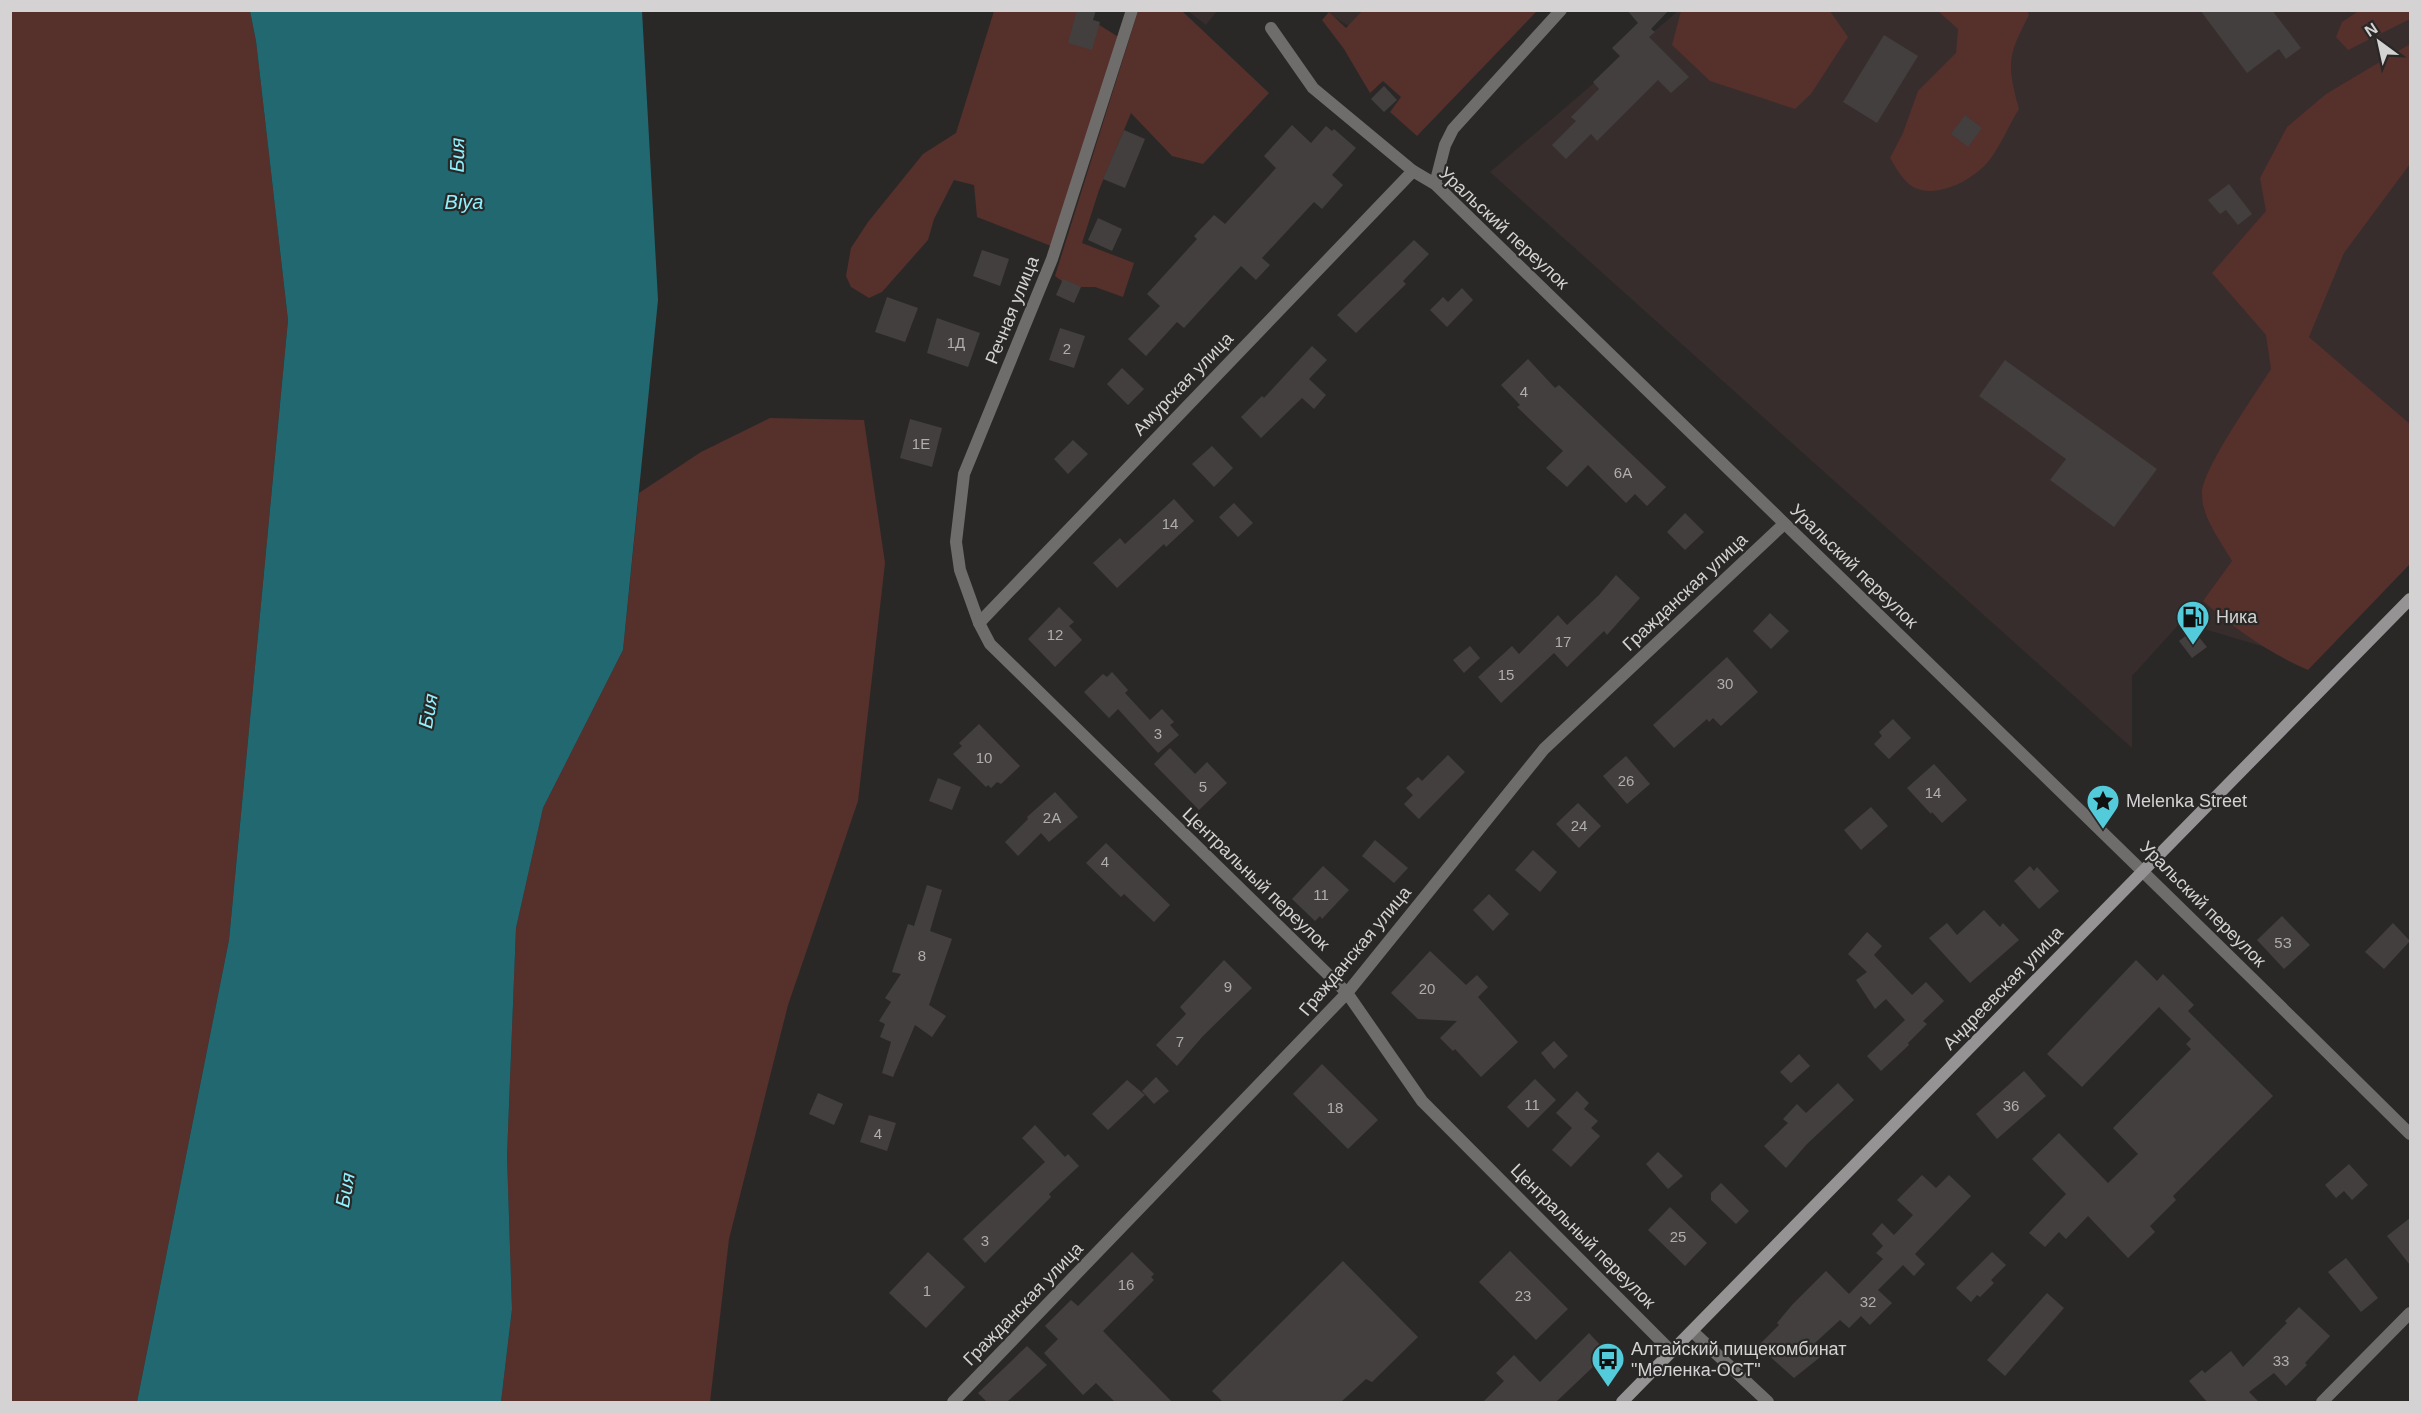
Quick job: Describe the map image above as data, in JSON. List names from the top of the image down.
{
  "streets": {
    "street": [
      "Уральский переулок",
      "Речная улица",
      "Амурская улица",
      "Гражданская улица",
      "Центральный переулок",
      "Андреевская улица"
    ]
  },
  "crossings": [
    ["Уральский переулок", "Амурская улица"],
    ["Уральский переулок", "Гражданская улица"],
    ["Уральский переулок", "Андреевская улица"],
    ["Речная улица", "Амурская улица"],
    ["Речная улица", "Центральный переулок"],
    ["Амурская улица", "Центральный переулок"],
    ["Гражданская улица", "Центральный переулок"],
    ["Центральный переулок", "Андреевская улица"]
  ],
  "water": ["Бия", "Biya"],
  "places": {
    "fuel station": ["Ника"],
    "place": ["Melenka Street"],
    "bus stop": ["Алтайский пищекомбинат \"Меленка-ОСТ\""]
  },
  "house_numbers": [
    "1Д",
    "2",
    "4",
    "1Е",
    "6А",
    "14",
    "12",
    "17",
    "15",
    "30",
    "3",
    "10",
    "26",
    "5",
    "14",
    "2А",
    "24",
    "4",
    "11",
    "5З",
    "8",
    "9",
    "20",
    "7",
    "11",
    "36",
    "18",
    "4",
    "25",
    "3",
    "16",
    "1",
    "23",
    "32",
    "33"
  ],
  "north": "top left"
}
